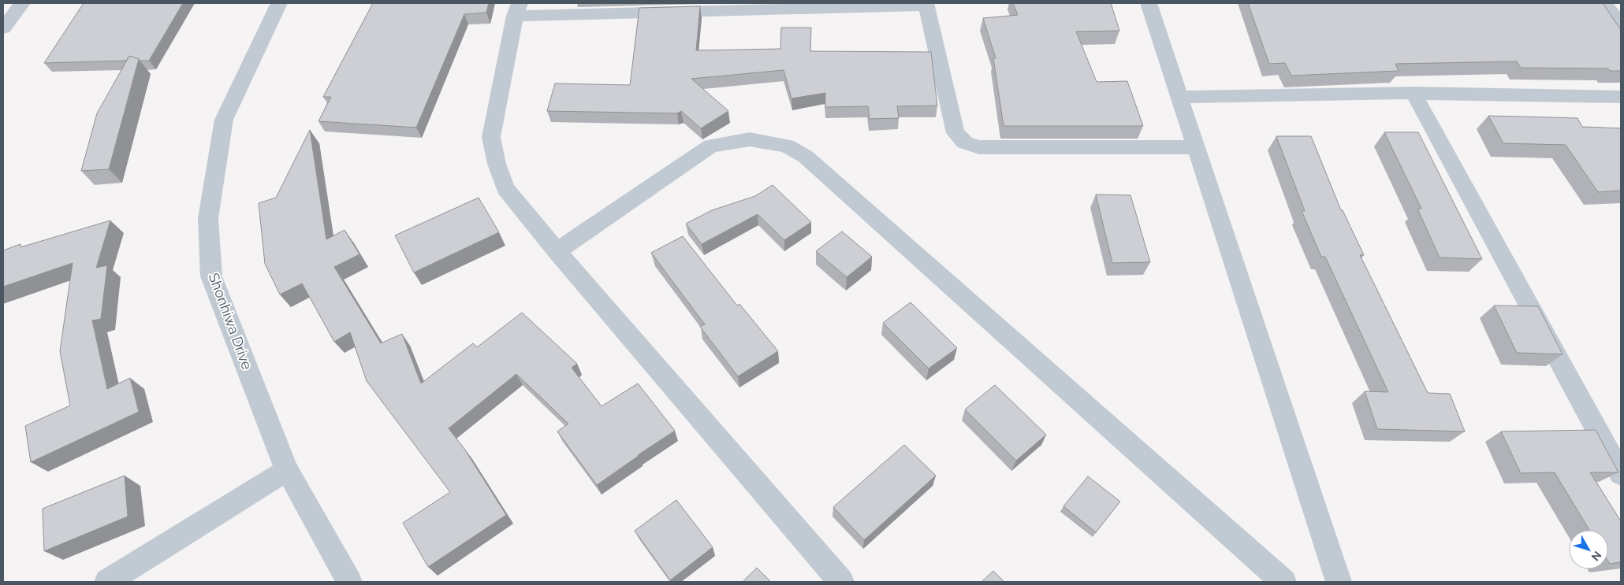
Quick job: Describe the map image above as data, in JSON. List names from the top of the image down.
{
  "streets": {
    "street": ["Shonhiwa Drive"]
  },
  "north": "bottom right"
}
